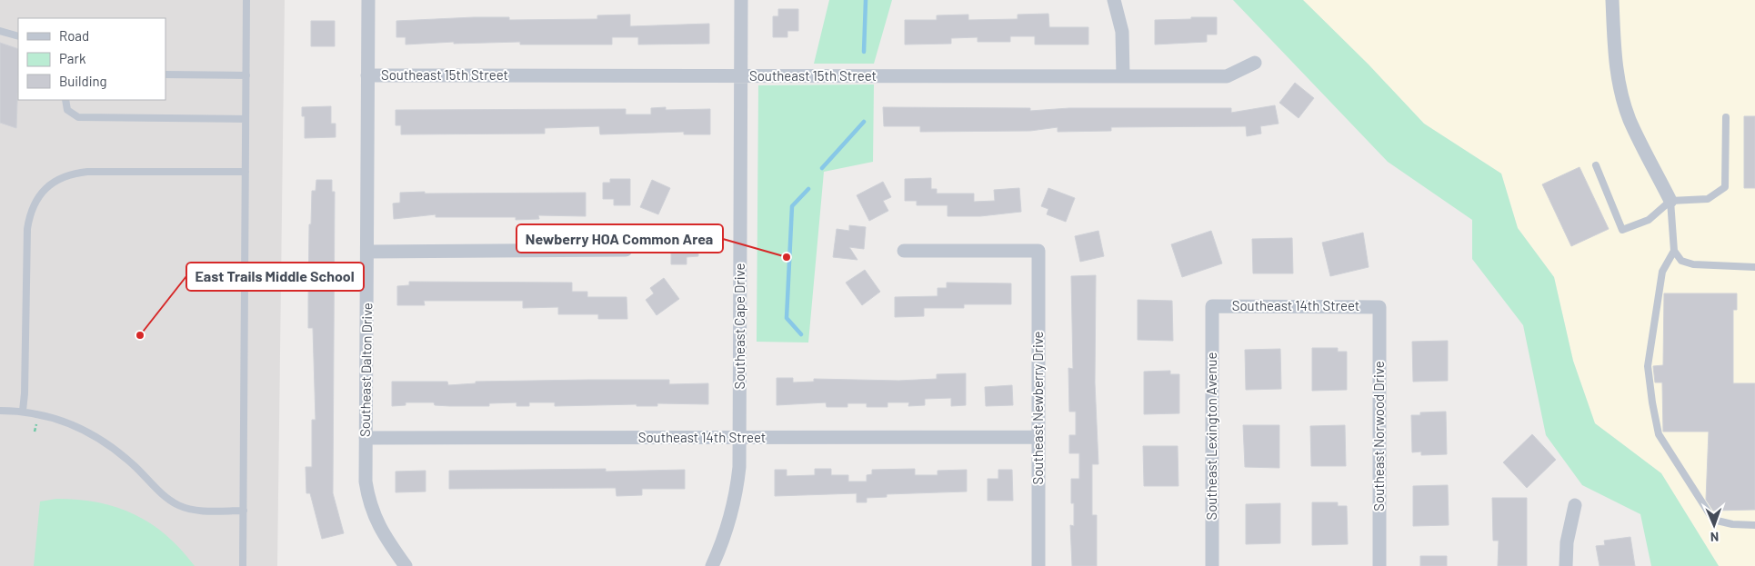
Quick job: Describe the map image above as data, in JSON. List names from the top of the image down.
{
  "streets": {
    "street": [
      "Southeast 15th Street",
      "Southeast 14th Street",
      "Southeast Cape Drive",
      "Southeast Dalton Drive",
      "Southeast Newberry Drive",
      "Southeast Lexington Avenue",
      "Southeast Norwood Drive"
    ]
  },
  "crossings": [
    ["Southeast 15th Street", "Southeast Cape Drive"],
    ["Southeast 15th Street", "Southeast Dalton Drive"],
    ["Southeast 14th Street", "Southeast Cape Drive"],
    ["Southeast 14th Street", "Southeast Dalton Drive"],
    ["Southeast 14th Street", "Southeast Newberry Drive"],
    ["Southeast 14th Street", "Southeast Lexington Avenue"],
    ["Southeast 14th Street", "Southeast Norwood Drive"]
  ],
  "places": ["Newberry HOA Common Area", "East Trails Middle School"],
  "legend": ["Road", "Park", "Building"],
  "north": "bottom"
}
